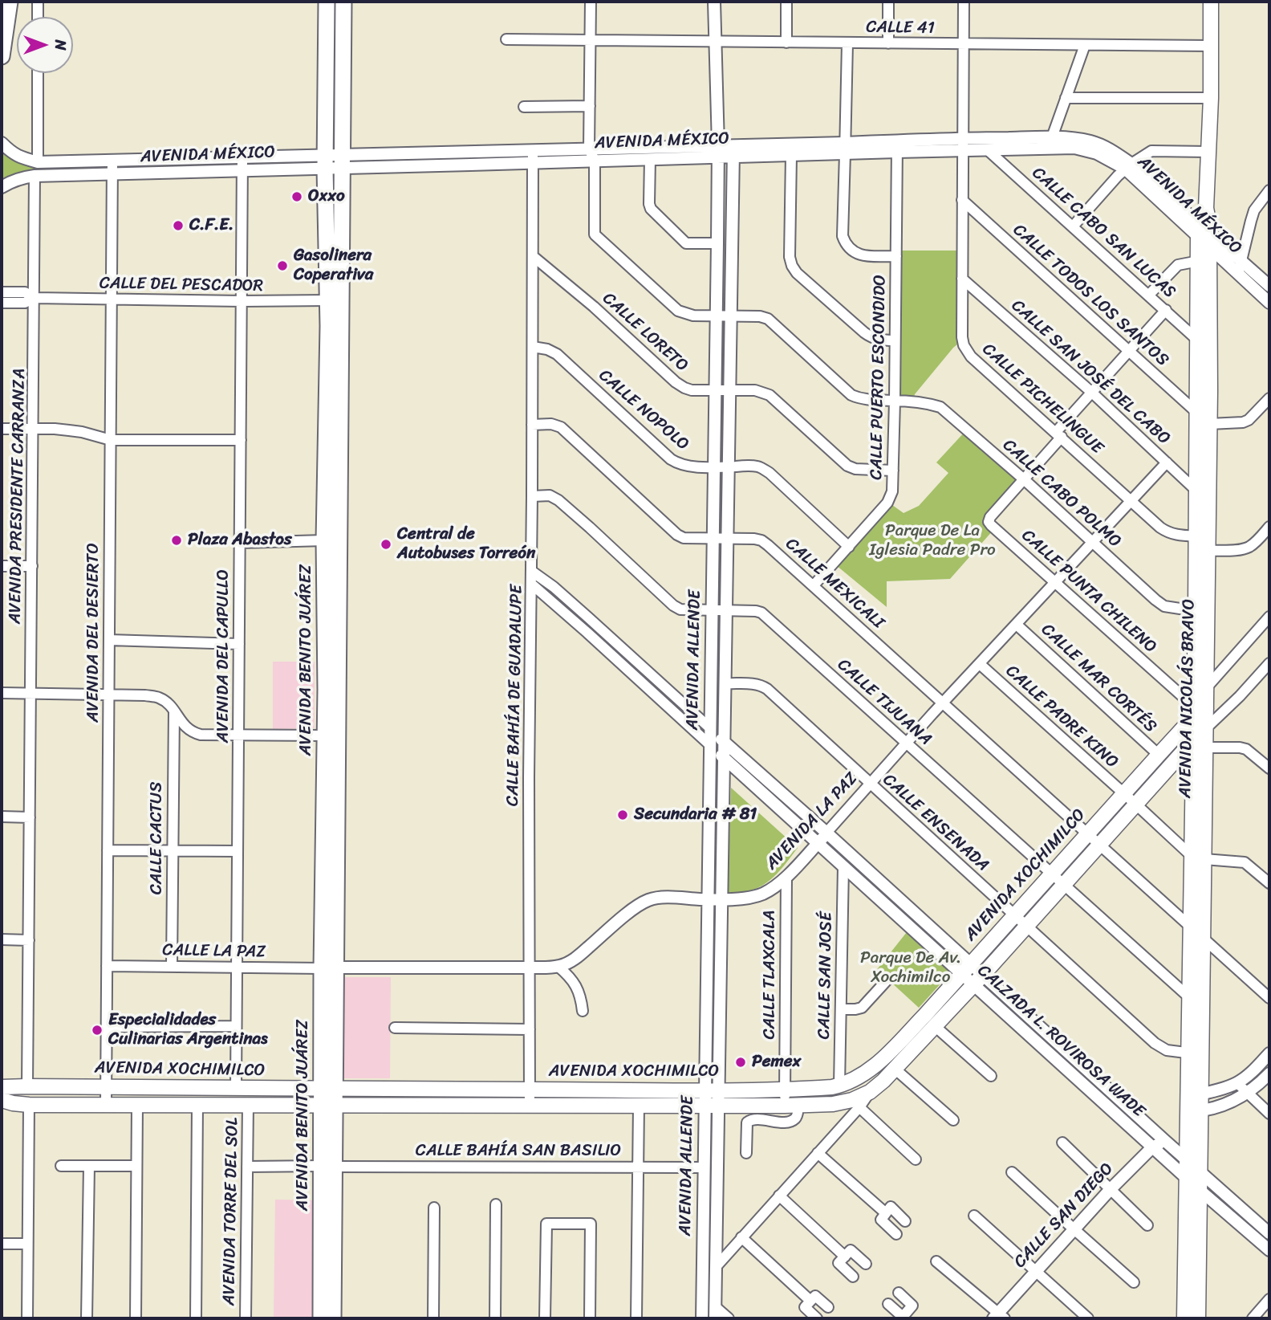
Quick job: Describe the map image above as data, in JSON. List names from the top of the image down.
{
  "streets": {
    "main road": ["AVENIDA BENITO JUÁREZ", "AVENIDA NICOLÁS BRAVO", "AVENIDA XOCHIMILCO"],
    "street": [
      "CALLE 41",
      "AVENIDA MÉXICO",
      "CALLE CABO SAN LUCAS",
      "CALLE DEL PESCADOR",
      "CALLE TODOS LOS SANTOS",
      "CALLE LORETO",
      "CALLE SAN JOSÉ DEL CABO",
      "CALLE PUERTO ESCONDIDO",
      "CALLE PICHELINGUE",
      "CALLE NOPOLO",
      "CALLE CABO POLMO",
      "AVENIDA PRESIDENTE CARRANZA",
      "CALLE MEXICALI",
      "CALLE PUNTA CHILENO",
      "AVENIDA DEL DESIERTO",
      "AVENIDA DEL CAPULLO",
      "AVENIDA ALLENDE",
      "CALLE MAR CORTÉS",
      "CALLE BAHÍA DE GUADALUPE",
      "CALLE TIJUANA",
      "CALLE PADRE KINO",
      "AVENIDA LA PAZ",
      "CALLE ENSENADA",
      "CALLE CACTUS",
      "CALLE LA PAZ",
      "CALLE TLAXCALA",
      "CALLE SAN JOSÉ",
      "CALZADA L. ROVIROSA WADE",
      "CALLE BAHÍA SAN BASILIO",
      "AVENIDA TORRE DEL SOL",
      "CALLE SAN DIEGO"
    ]
  },
  "crossings": [
    ["CALLE 41", "CALLE PICHELINGUE"],
    ["CALLE 41", "CALLE CABO POLMO"],
    ["CALLE 41", "AVENIDA ALLENDE"],
    ["CALLE 41", "AVENIDA NICOLÁS BRAVO"],
    ["AVENIDA MÉXICO", "CALLE CABO SAN LUCAS"],
    ["AVENIDA MÉXICO", "CALLE PUERTO ESCONDIDO"],
    ["AVENIDA MÉXICO", "CALLE PICHELINGUE"],
    ["AVENIDA MÉXICO", "CALLE CABO POLMO"],
    ["AVENIDA MÉXICO", "AVENIDA PRESIDENTE CARRANZA"],
    ["AVENIDA MÉXICO", "AVENIDA DEL DESIERTO"],
    ["AVENIDA MÉXICO", "AVENIDA DEL CAPULLO"],
    ["AVENIDA MÉXICO", "AVENIDA BENITO JUÁREZ"],
    ["AVENIDA MÉXICO", "AVENIDA ALLENDE"],
    ["AVENIDA MÉXICO", "CALLE BAHÍA DE GUADALUPE"],
    ["AVENIDA MÉXICO", "AVENIDA NICOLÁS BRAVO"],
    ["CALLE CABO SAN LUCAS", "AVENIDA NICOLÁS BRAVO"],
    ["CALLE DEL PESCADOR", "AVENIDA PRESIDENTE CARRANZA"],
    ["CALLE DEL PESCADOR", "AVENIDA DEL DESIERTO"],
    ["CALLE DEL PESCADOR", "AVENIDA DEL CAPULLO"],
    ["CALLE DEL PESCADOR", "AVENIDA BENITO JUÁREZ"],
    ["CALLE TODOS LOS SANTOS", "CALLE PICHELINGUE"],
    ["CALLE TODOS LOS SANTOS", "AVENIDA NICOLÁS BRAVO"],
    ["CALLE LORETO", "CALLE PUERTO ESCONDIDO"],
    ["CALLE LORETO", "AVENIDA ALLENDE"],
    ["CALLE LORETO", "CALLE BAHÍA DE GUADALUPE"],
    ["CALLE SAN JOSÉ DEL CABO", "CALLE PICHELINGUE"],
    ["CALLE SAN JOSÉ DEL CABO", "AVENIDA NICOLÁS BRAVO"],
    ["CALLE SAN JOSÉ DEL CABO", "AVENIDA LA PAZ"],
    ["CALLE PUERTO ESCONDIDO", "CALLE NOPOLO"],
    ["CALLE PUERTO ESCONDIDO", "CALLE CABO POLMO"],
    ["CALLE PUERTO ESCONDIDO", "CALLE MEXICALI"],
    ["CALLE PICHELINGUE", "AVENIDA NICOLÁS BRAVO"],
    ["CALLE PICHELINGUE", "AVENIDA LA PAZ"],
    ["CALLE NOPOLO", "AVENIDA ALLENDE"],
    ["CALLE NOPOLO", "CALLE BAHÍA DE GUADALUPE"],
    ["CALLE CABO POLMO", "CALLE PUNTA CHILENO"],
    ["CALLE CABO POLMO", "AVENIDA ALLENDE"],
    ["CALLE CABO POLMO", "AVENIDA NICOLÁS BRAVO"],
    ["CALLE CABO POLMO", "AVENIDA LA PAZ"],
    ["AVENIDA PRESIDENTE CARRANZA", "AVENIDA XOCHIMILCO"],
    ["CALLE MEXICALI", "AVENIDA ALLENDE"],
    ["CALLE MEXICALI", "CALLE BAHÍA DE GUADALUPE"],
    ["CALLE MEXICALI", "AVENIDA NICOLÁS BRAVO"],
    ["CALLE MEXICALI", "AVENIDA LA PAZ"],
    ["CALLE MEXICALI", "AVENIDA XOCHIMILCO"],
    ["CALLE PUNTA CHILENO", "AVENIDA NICOLÁS BRAVO"],
    ["CALLE PUNTA CHILENO", "AVENIDA LA PAZ"],
    ["CALLE PUNTA CHILENO", "AVENIDA XOCHIMILCO"],
    ["AVENIDA DEL DESIERTO", "AVENIDA XOCHIMILCO"],
    ["AVENIDA DEL DESIERTO", "CALLE LA PAZ"],
    ["AVENIDA DEL CAPULLO", "AVENIDA XOCHIMILCO"],
    ["AVENIDA DEL CAPULLO", "CALLE LA PAZ"],
    ["AVENIDA BENITO JUÁREZ", "AVENIDA LA PAZ"],
    ["AVENIDA BENITO JUÁREZ", "AVENIDA XOCHIMILCO"],
    ["AVENIDA BENITO JUÁREZ", "CALLE LA PAZ"],
    ["AVENIDA BENITO JUÁREZ", "CALLE BAHÍA SAN BASILIO"],
    ["AVENIDA ALLENDE", "CALLE TIJUANA"],
    ["AVENIDA ALLENDE", "AVENIDA LA PAZ"],
    ["AVENIDA ALLENDE", "CALLE ENSENADA"],
    ["AVENIDA ALLENDE", "AVENIDA XOCHIMILCO"],
    ["AVENIDA ALLENDE", "CALZADA L. ROVIROSA WADE"],
    ["AVENIDA ALLENDE", "CALLE BAHÍA SAN BASILIO"],
    ["CALLE MAR CORTÉS", "AVENIDA LA PAZ"],
    ["CALLE MAR CORTÉS", "AVENIDA XOCHIMILCO"],
    ["CALLE BAHÍA DE GUADALUPE", "CALLE TIJUANA"],
    ["CALLE BAHÍA DE GUADALUPE", "AVENIDA LA PAZ"],
    ["CALLE BAHÍA DE GUADALUPE", "AVENIDA XOCHIMILCO"],
    ["CALLE BAHÍA DE GUADALUPE", "CALZADA L. ROVIROSA WADE"],
    ["AVENIDA NICOLÁS BRAVO", "CALLE TIJUANA"],
    ["AVENIDA NICOLÁS BRAVO", "CALLE PADRE KINO"],
    ["AVENIDA NICOLÁS BRAVO", "CALLE ENSENADA"],
    ["AVENIDA NICOLÁS BRAVO", "AVENIDA XOCHIMILCO"],
    ["AVENIDA NICOLÁS BRAVO", "CALZADA L. ROVIROSA WADE"],
    ["CALLE TIJUANA", "AVENIDA LA PAZ"],
    ["CALLE TIJUANA", "AVENIDA XOCHIMILCO"],
    ["CALLE PADRE KINO", "AVENIDA LA PAZ"],
    ["CALLE PADRE KINO", "AVENIDA XOCHIMILCO"],
    ["AVENIDA LA PAZ", "CALLE ENSENADA"],
    ["AVENIDA LA PAZ", "CALLE LA PAZ"],
    ["AVENIDA LA PAZ", "CALLE TLAXCALA"],
    ["AVENIDA LA PAZ", "CALZADA L. ROVIROSA WADE"],
    ["CALLE ENSENADA", "AVENIDA XOCHIMILCO"],
    ["CALLE CACTUS", "CALLE LA PAZ"],
    ["AVENIDA XOCHIMILCO", "CALLE TLAXCALA"],
    ["AVENIDA XOCHIMILCO", "CALLE SAN JOSÉ"],
    ["AVENIDA XOCHIMILCO", "CALZADA L. ROVIROSA WADE"],
    ["AVENIDA XOCHIMILCO", "AVENIDA TORRE DEL SOL"],
    ["CALLE SAN JOSÉ", "CALZADA L. ROVIROSA WADE"],
    ["CALZADA L. ROVIROSA WADE", "CALLE SAN DIEGO"],
    ["CALLE BAHÍA SAN BASILIO", "AVENIDA TORRE DEL SOL"]
  ],
  "parks": ["Parque De La Iglesia Padre Pro", "Parque De Av. Xochimilco"],
  "places": [
    "Oxxo",
    "C.F.E.",
    "Gasolinera Coperativa",
    "Plaza Abastos",
    "Central de Autobuses Torreón",
    "Secundaria # 81",
    "Especialidades Culinarias Argentinas",
    "Pemex"
  ],
  "north": "right"
}
